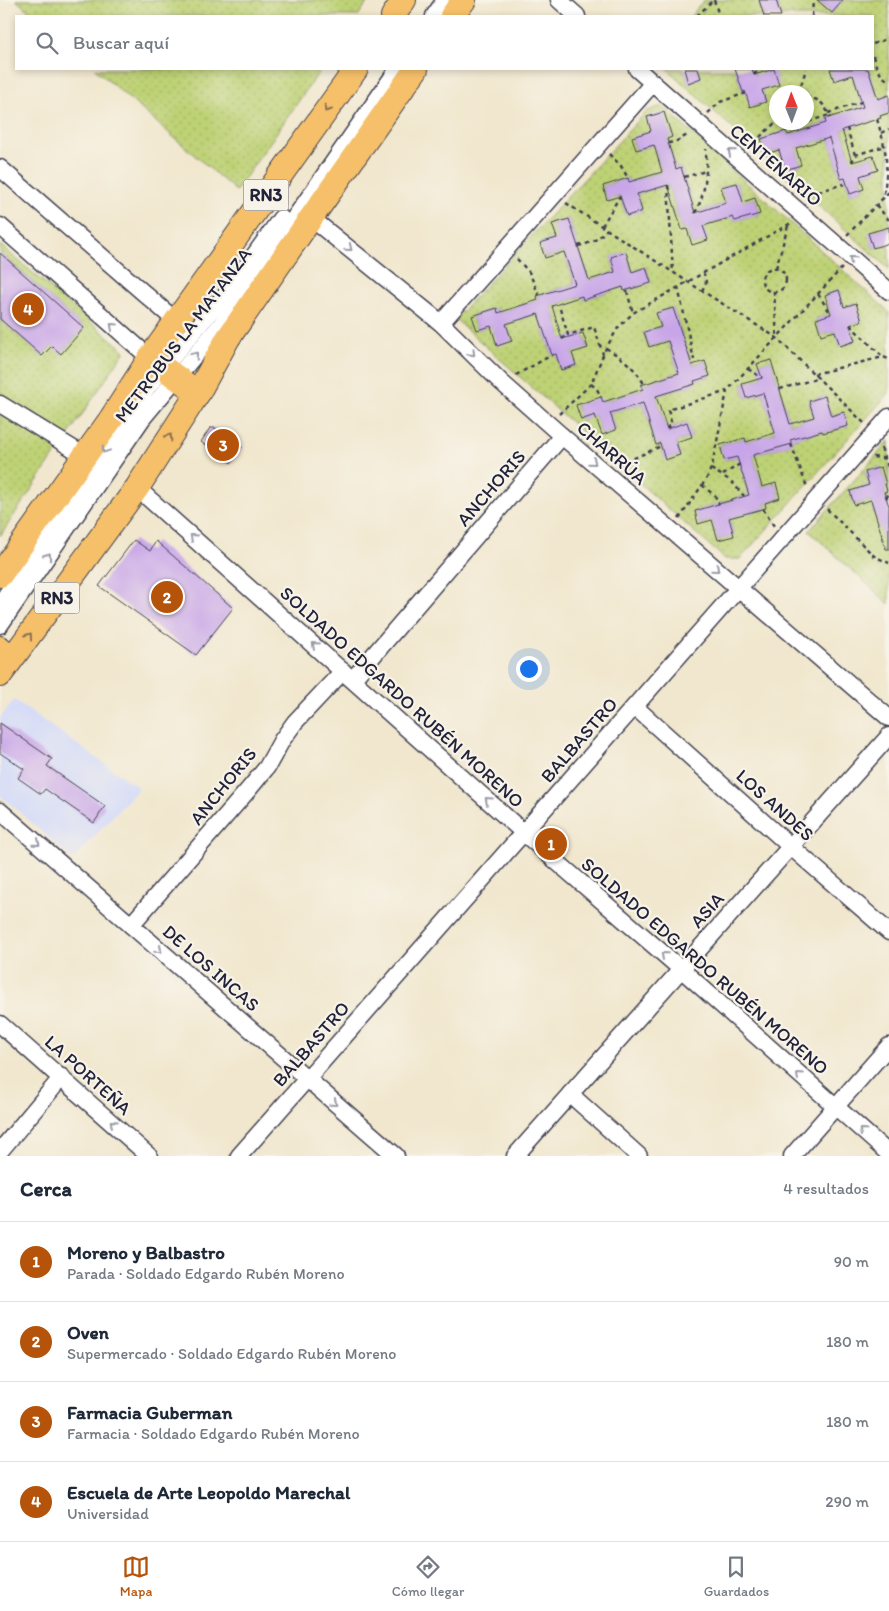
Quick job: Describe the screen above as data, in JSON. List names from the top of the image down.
{
  "streets": {
    "highway": ["RN3"],
    "street": [
      "CENTENARIO",
      "METROBUS LA MATANZA",
      "CHARRÚA",
      "ANCHORIS",
      "SOLDADO EDGARDO RUBÉN MORENO",
      "BALBASTRO",
      "LOS ANDES",
      "ASIA",
      "DE LOS INCAS",
      "LA PORTEÑA"
    ]
  },
  "crossings": [
    ["RN3", "METROBUS LA MATANZA"],
    ["RN3", "CHARRÚA"],
    ["RN3", "SOLDADO EDGARDO RUBÉN MORENO"],
    ["CHARRÚA", "ANCHORIS"],
    ["CHARRÚA", "BALBASTRO"],
    ["ANCHORIS", "SOLDADO EDGARDO RUBÉN MORENO"],
    ["ANCHORIS", "DE LOS INCAS"],
    ["SOLDADO EDGARDO RUBÉN MORENO", "BALBASTRO"],
    ["SOLDADO EDGARDO RUBÉN MORENO", "ASIA"],
    ["BALBASTRO", "LOS ANDES"],
    ["BALBASTRO", "DE LOS INCAS"],
    ["LOS ANDES", "ASIA"]
  ],
  "one_way": [
    "CHARRÚA",
    "SOLDADO EDGARDO RUBÉN MORENO",
    "DE LOS INCAS",
    "LA PORTEÑA"
  ],
  "north": "top",
  "page": {
    "search": "Buscar aquí",
    "pins": [
      "4",
      "3",
      "2",
      "1"
    ],
    "heading": ["Cerca", "4 resultados"],
    "list": [
      {
        "mark": "1",
        "name": "Moreno y Balbastro",
        "note": "Parada · Soldado Edgardo Rubén Moreno",
        "value": "90 m"
      },
      {
        "mark": "2",
        "name": "Oven",
        "note": "Supermercado · Soldado Edgardo Rubén Moreno",
        "value": "180 m"
      },
      {
        "mark": "3",
        "name": "Farmacia Guberman",
        "note": "Farmacia · Soldado Edgardo Rubén Moreno",
        "value": "180 m"
      },
      {
        "mark": "4",
        "name": "Escuela de Arte Leopoldo Marechal",
        "note": "Universidad",
        "value": "290 m"
      }
    ],
    "nav": ["Mapa", "Cómo llegar", "Guardados"]
  }
}
